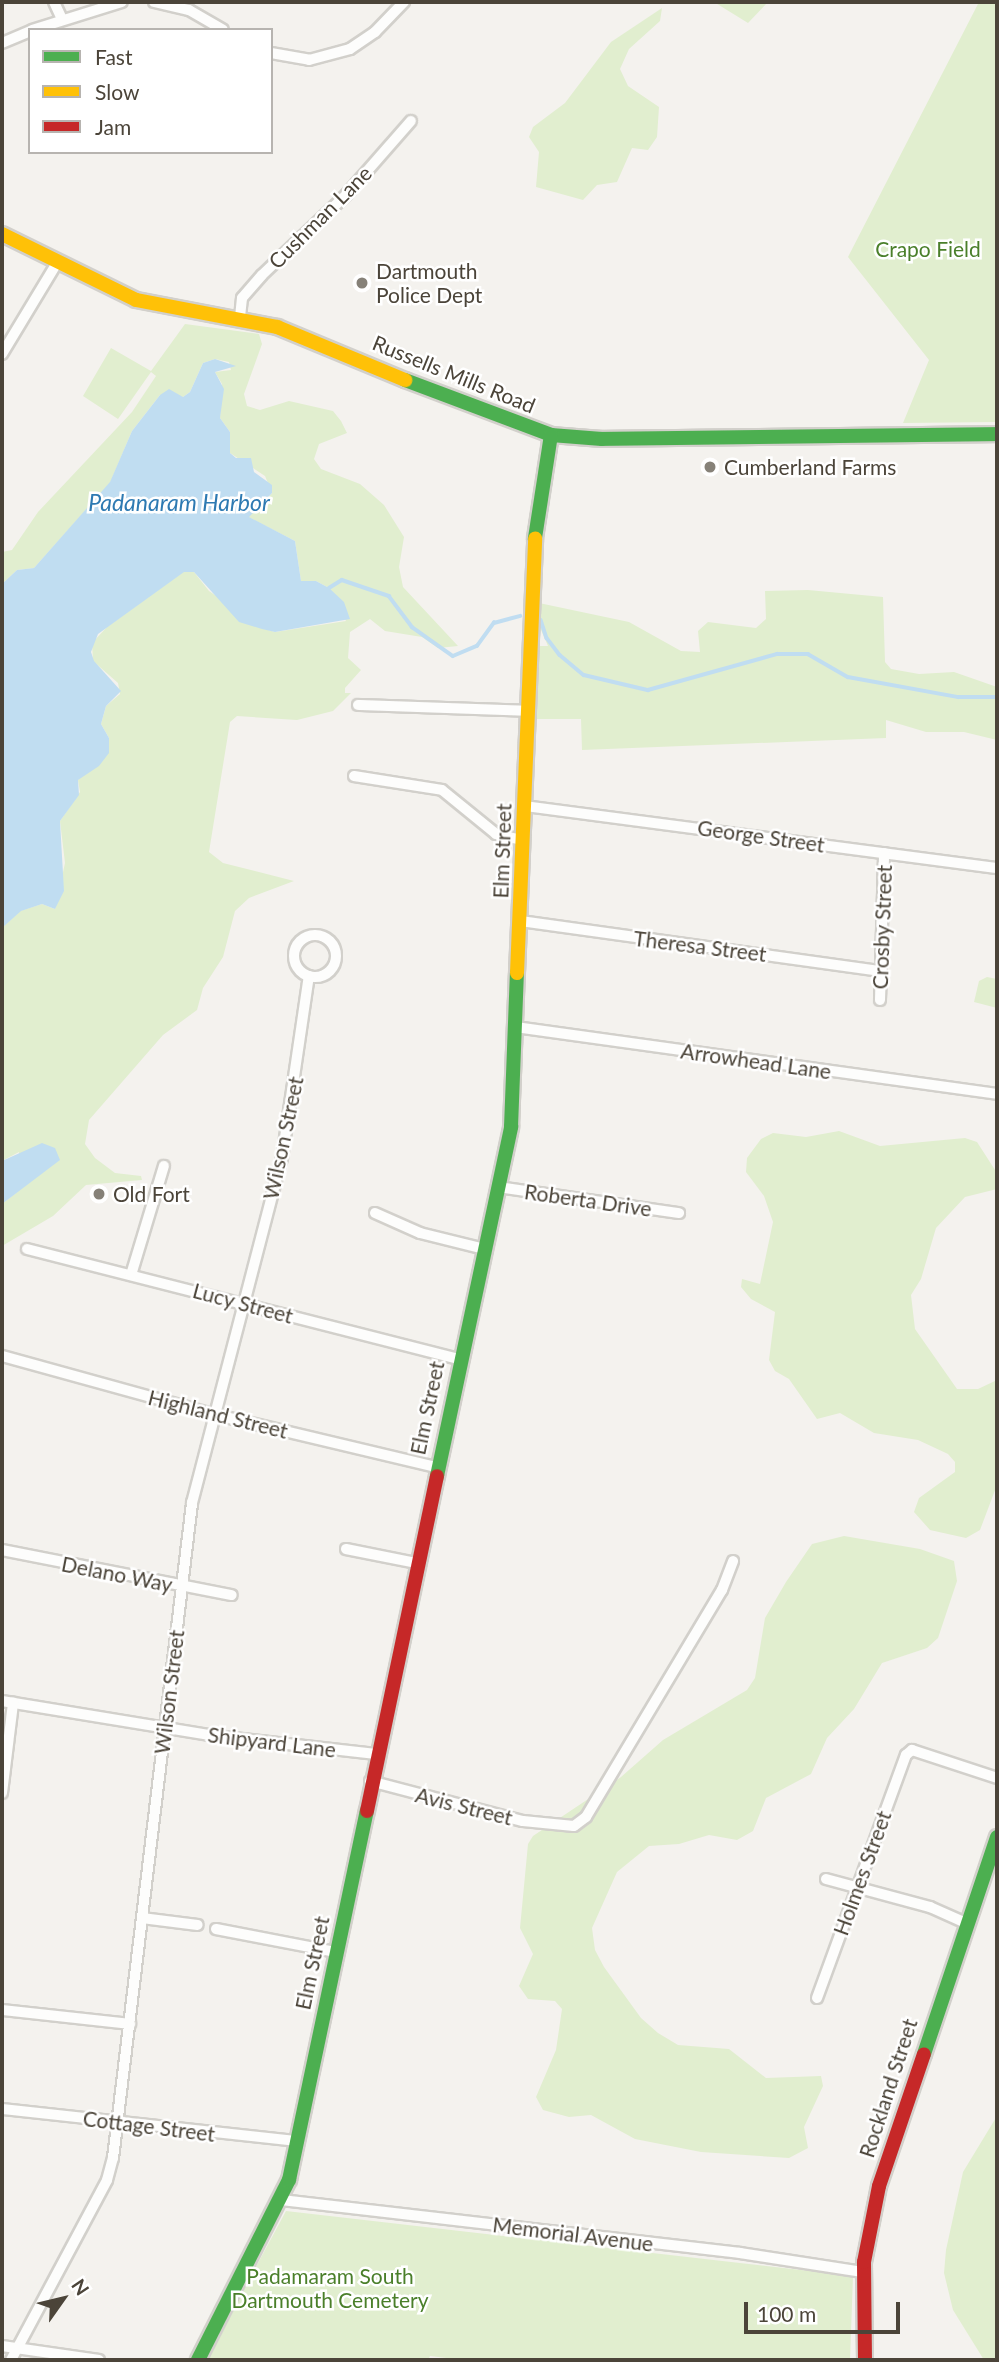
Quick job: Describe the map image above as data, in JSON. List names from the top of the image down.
{
  "streets": {
    "street": [
      "Cushman Lane",
      "Russells Mills Road",
      "George Street",
      "Elm Street",
      "Crosby Street",
      "Theresa Street",
      "Arrowhead Lane",
      "Wilson Street",
      "Roberta Drive",
      "Lucy Street",
      "Highland Street",
      "Delano Way",
      "Shipyard Lane",
      "Avis Street",
      "Holmes Street",
      "Rockland Street",
      "Cottage Street",
      "Memorial Avenue"
    ]
  },
  "crossings": [
    ["Cushman Lane", "Russells Mills Road"],
    ["Russells Mills Road", "Elm Street"],
    ["George Street", "Elm Street"],
    ["George Street", "Crosby Street"],
    ["Elm Street", "Theresa Street"],
    ["Elm Street", "Arrowhead Lane"],
    ["Elm Street", "Roberta Drive"],
    ["Elm Street", "Lucy Street"],
    ["Elm Street", "Highland Street"],
    ["Elm Street", "Shipyard Lane"],
    ["Elm Street", "Avis Street"],
    ["Elm Street", "Cottage Street"],
    ["Elm Street", "Memorial Avenue"],
    ["Crosby Street", "Theresa Street"],
    ["Wilson Street", "Lucy Street"],
    ["Wilson Street", "Highland Street"],
    ["Wilson Street", "Delano Way"],
    ["Wilson Street", "Shipyard Lane"],
    ["Wilson Street", "Cottage Street"],
    ["Rockland Street", "Memorial Avenue"]
  ],
  "water": ["Padanaram Harbor"],
  "parks": ["Crapo Field", "Padamaram South Dartmouth Cemetery"],
  "places": ["Dartmouth Police Dept", "Cumberland Farms", "Old Fort"],
  "legend": ["Fast", "Slow", "Jam"],
  "scale_bar": "100 m",
  "north": "top right"
}
